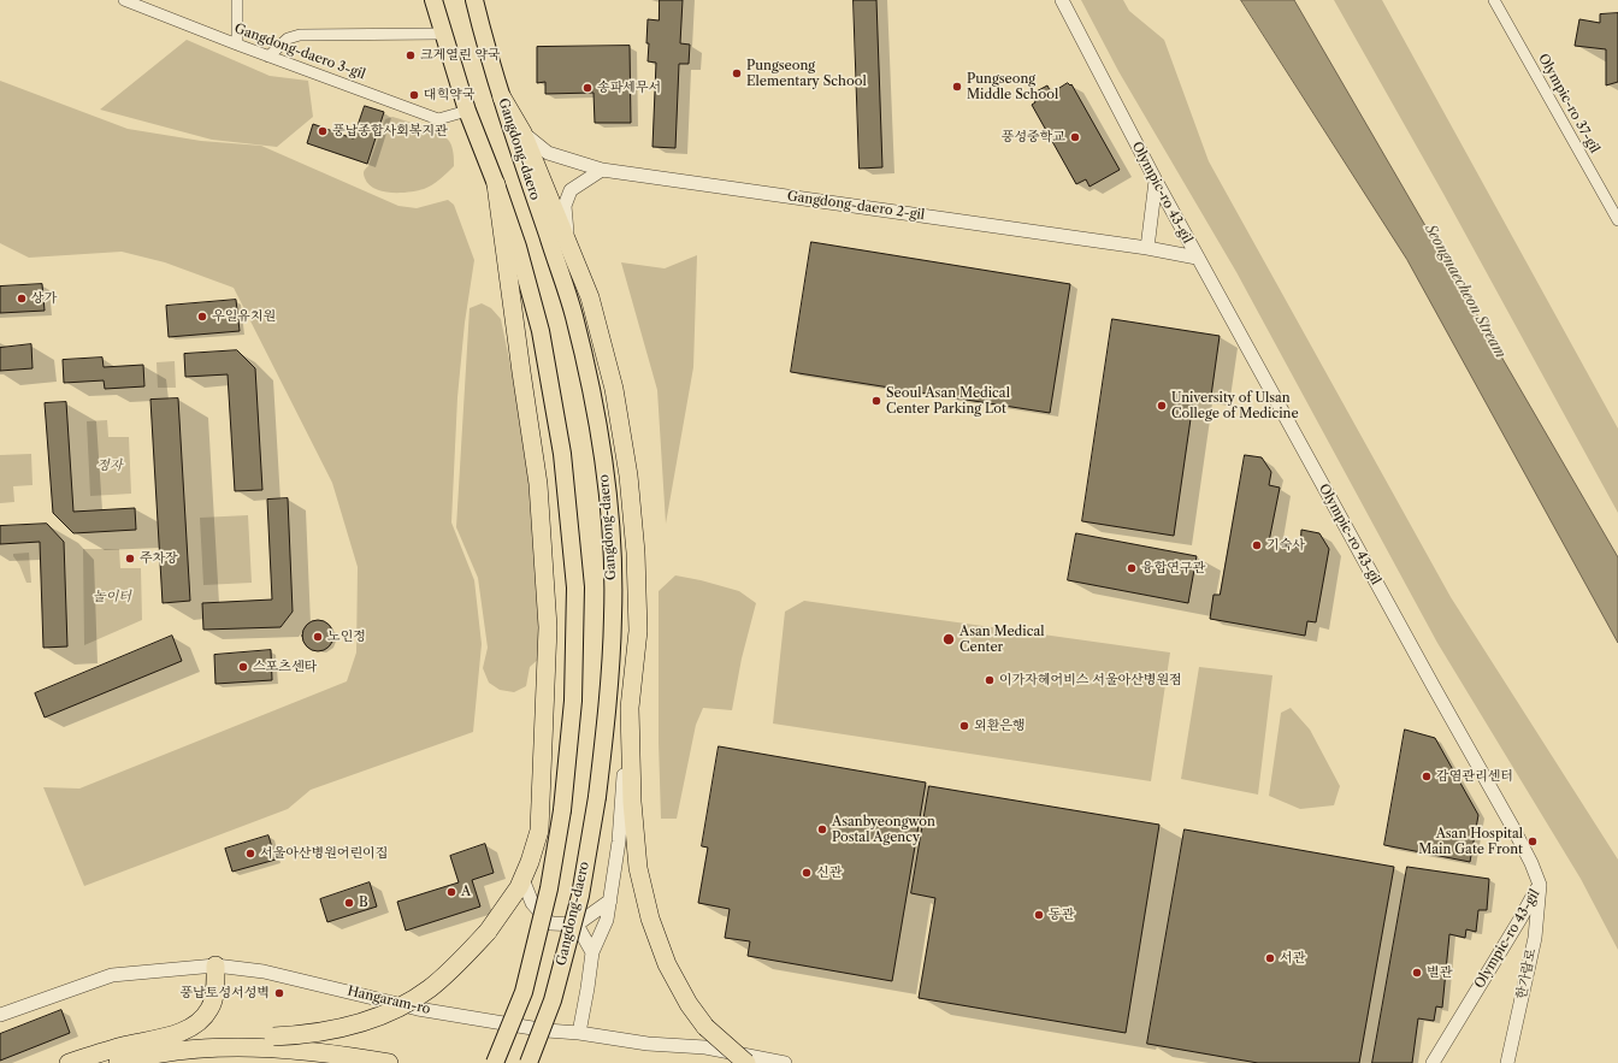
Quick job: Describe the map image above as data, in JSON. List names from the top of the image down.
{
  "streets": {
    "main road": ["Gangdong-daero"],
    "street": [
      "Gangdong-daero 3-gil",
      "Olympic-ro 37-gil",
      "Olympic-ro 43-gil",
      "Gangdong-daero 2-gil",
      "한가람로",
      "Hangaram-ro"
    ]
  },
  "crossings": [
    ["Olympic-ro 43-gil", "Gangdong-daero 2-gil"],
    ["Olympic-ro 43-gil", "한가람로"]
  ],
  "water": ["Seongnaecheon Stream"],
  "parks": ["정자", "놀이터"],
  "places": [
    "크게열린 약국",
    "Pungseong Elementary School",
    "Pungseong Middle School",
    "송파세무서",
    "대힉약국",
    "풍납종합사회복지관",
    "풍성중학교",
    "상가",
    "우일유치원",
    "Seoul Asan Medical Center Parking Lot",
    "University of Ulsan College of Medicine",
    "기숙사",
    "주차장",
    "융합연구관",
    "노인정",
    "Asan Medical Center",
    "스포츠센타",
    "이가자헤어비스 서울아산병원점",
    "외환은행",
    "감염관리센터",
    "Asanbyeongwon Postal Agency",
    "Asan Hospital Main Gate Front",
    "서울아산병원어린이집",
    "신관",
    "A",
    "B",
    "동관",
    "서관",
    "별관",
    "풍납토성서성벽"
  ]
}
